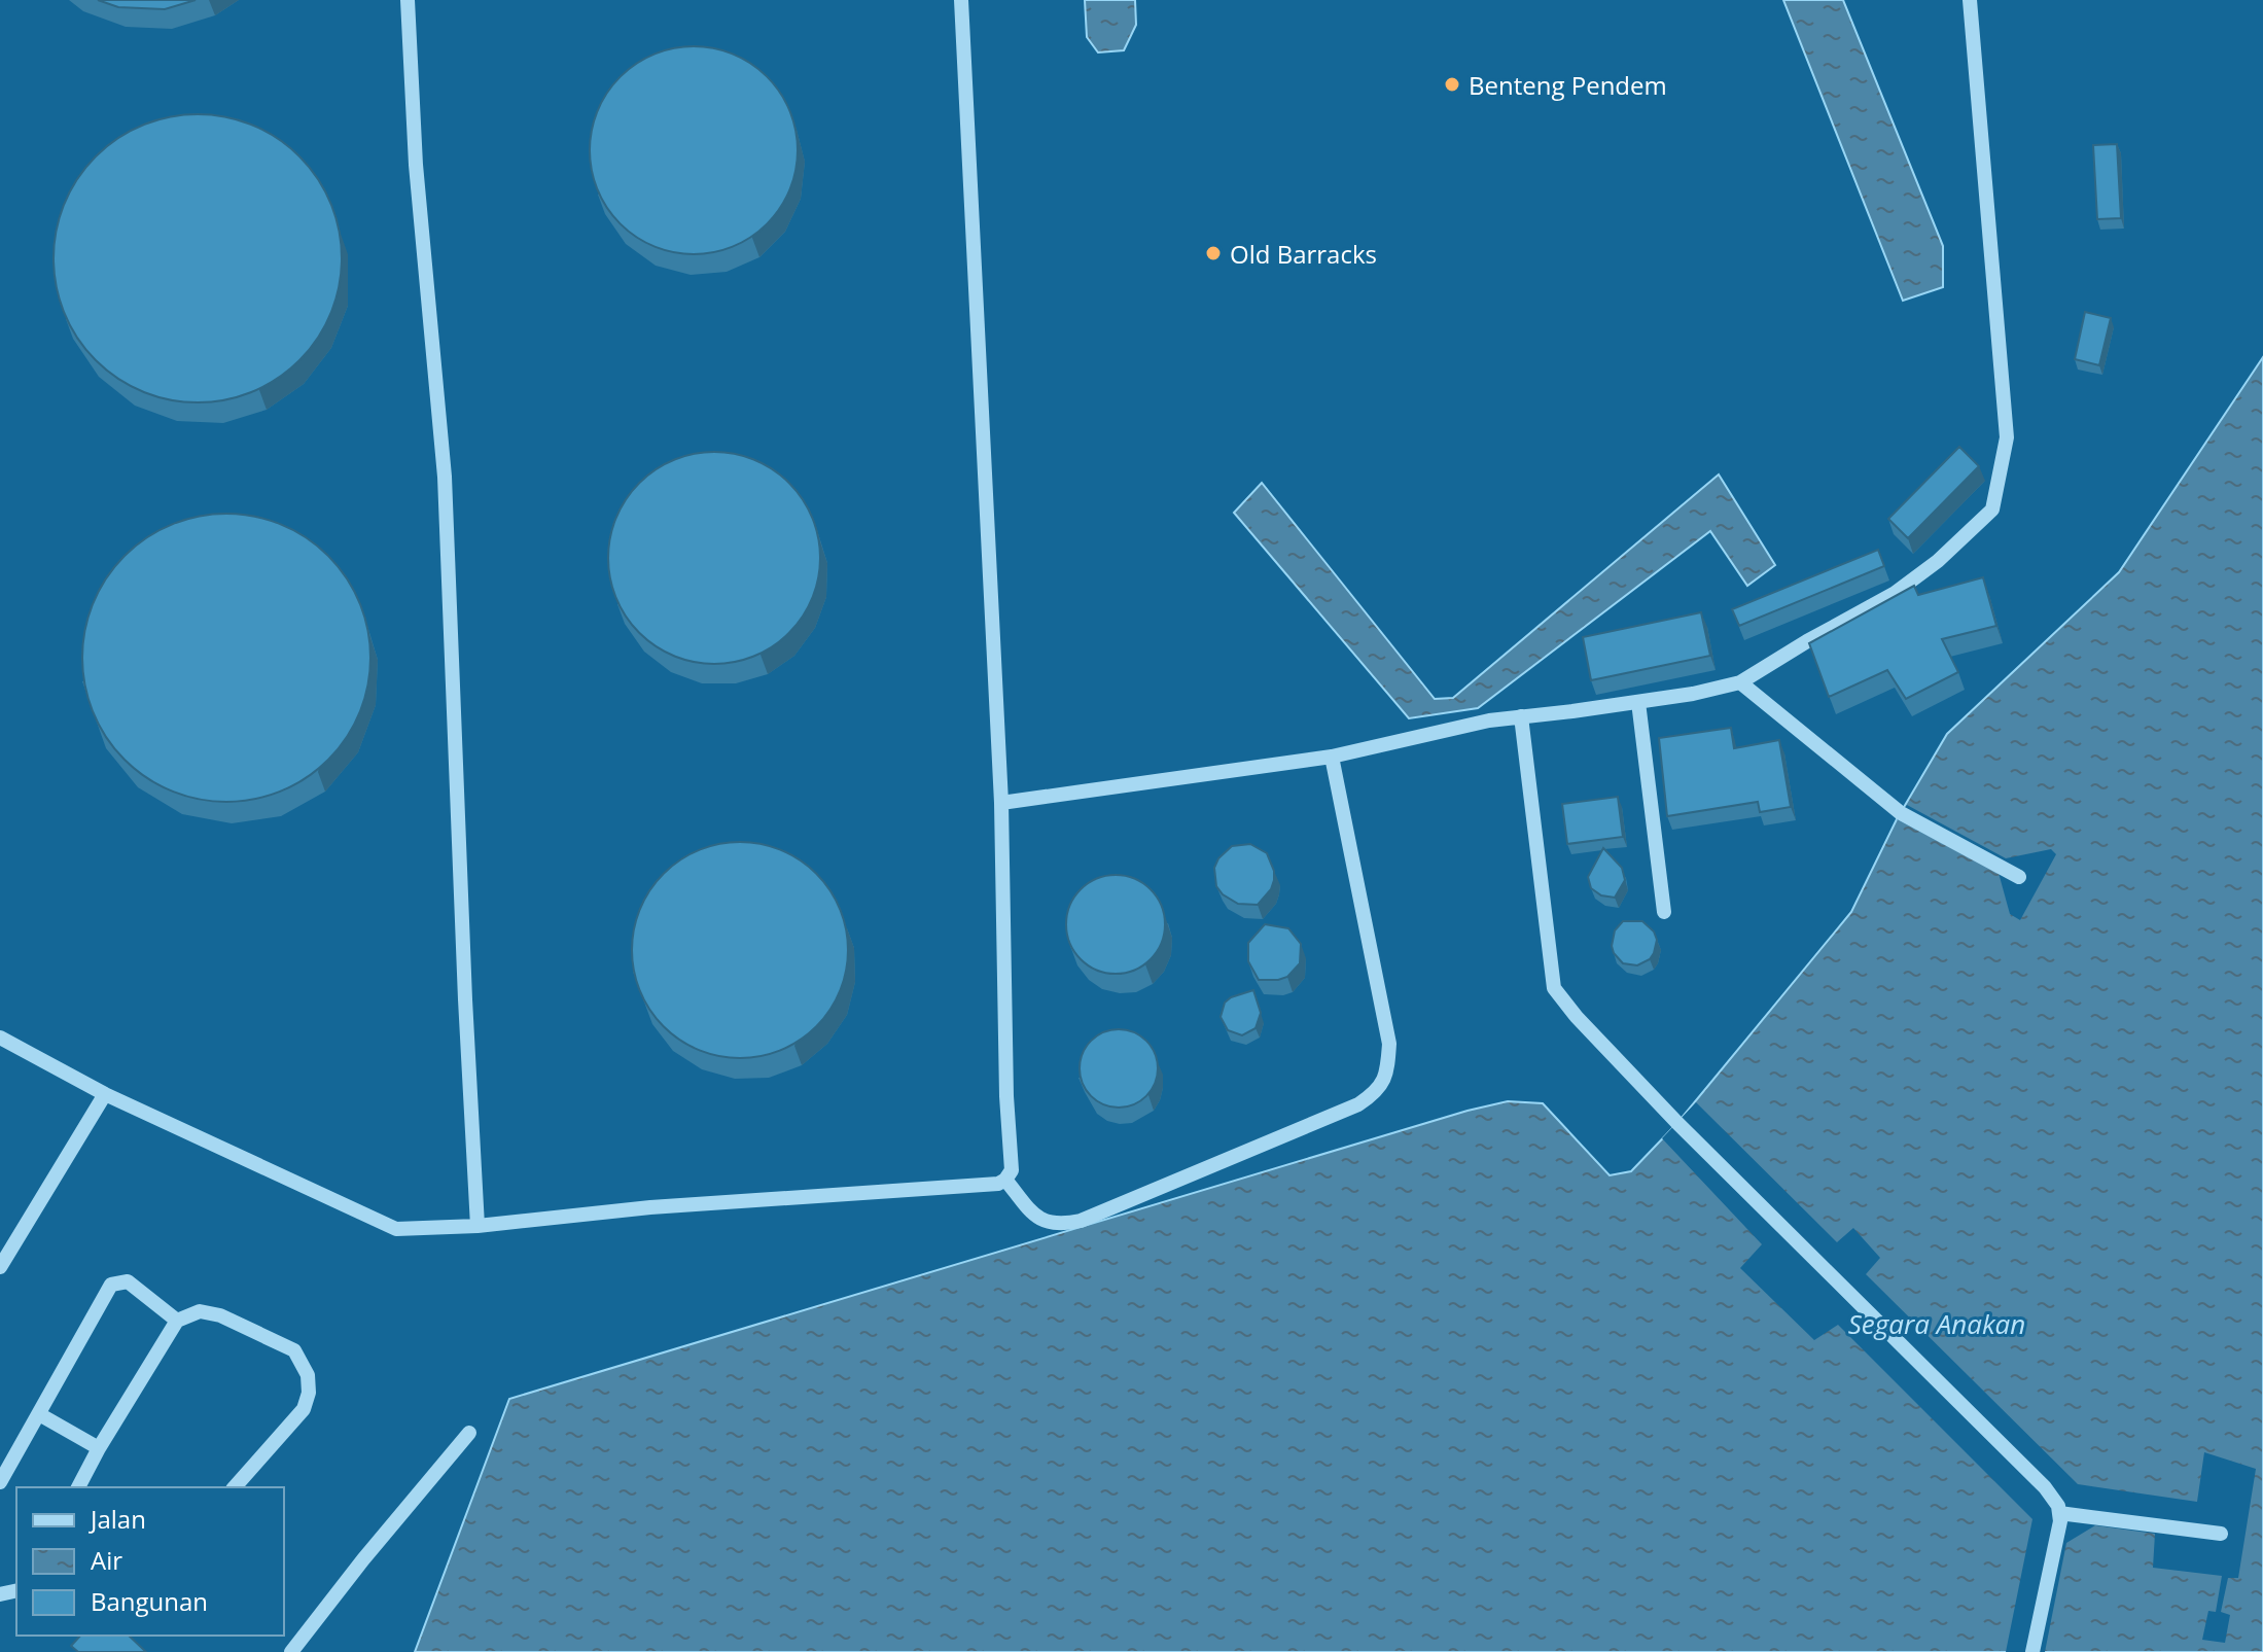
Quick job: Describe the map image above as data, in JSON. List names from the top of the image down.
{
  "water": ["Segara Anakan"],
  "places": ["Benteng Pendem", "Old Barracks"],
  "legend": ["Jalan", "Air", "Bangunan"]
}
